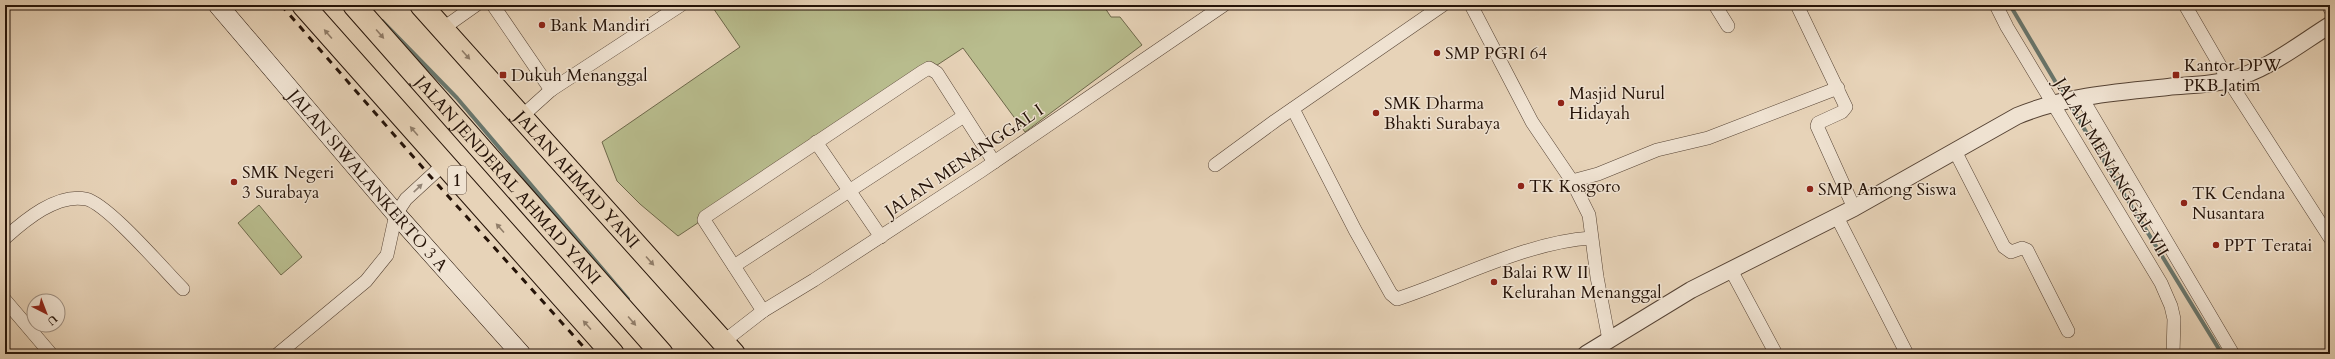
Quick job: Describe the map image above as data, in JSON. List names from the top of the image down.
{
  "streets": {
    "highway": ["1", "JALAN JENDERAL AHMAD YANI", "JALAN AHMAD YANI"],
    "main road": ["JALAN SIWALANKERTO 3 A"],
    "street": ["JALAN MENANGGAL I", "JALAN MENANGGAL VII"]
  },
  "crossings": [
    ["JALAN MENANGGAL I", "JALAN AHMAD YANI"]
  ],
  "one_way": ["JALAN AHMAD YANI"],
  "places": {
    "other": [
      "Bank Mandiri",
      "SMP PGRI 64",
      "Masjid Nurul Hidayah",
      "SMK Dharma Bhakti Surabaya",
      "SMK Negeri 3 Surabaya",
      "TK Kosgoro",
      "SMP Among Siswa",
      "TK Cendana Nusantara",
      "PPT Teratai",
      "Balai RW II Kelurahan Menanggal"
    ],
    "transit": ["Dukuh Menanggal", "Kantor DPW PKB Jatim"]
  },
  "north": "bottom right"
}
